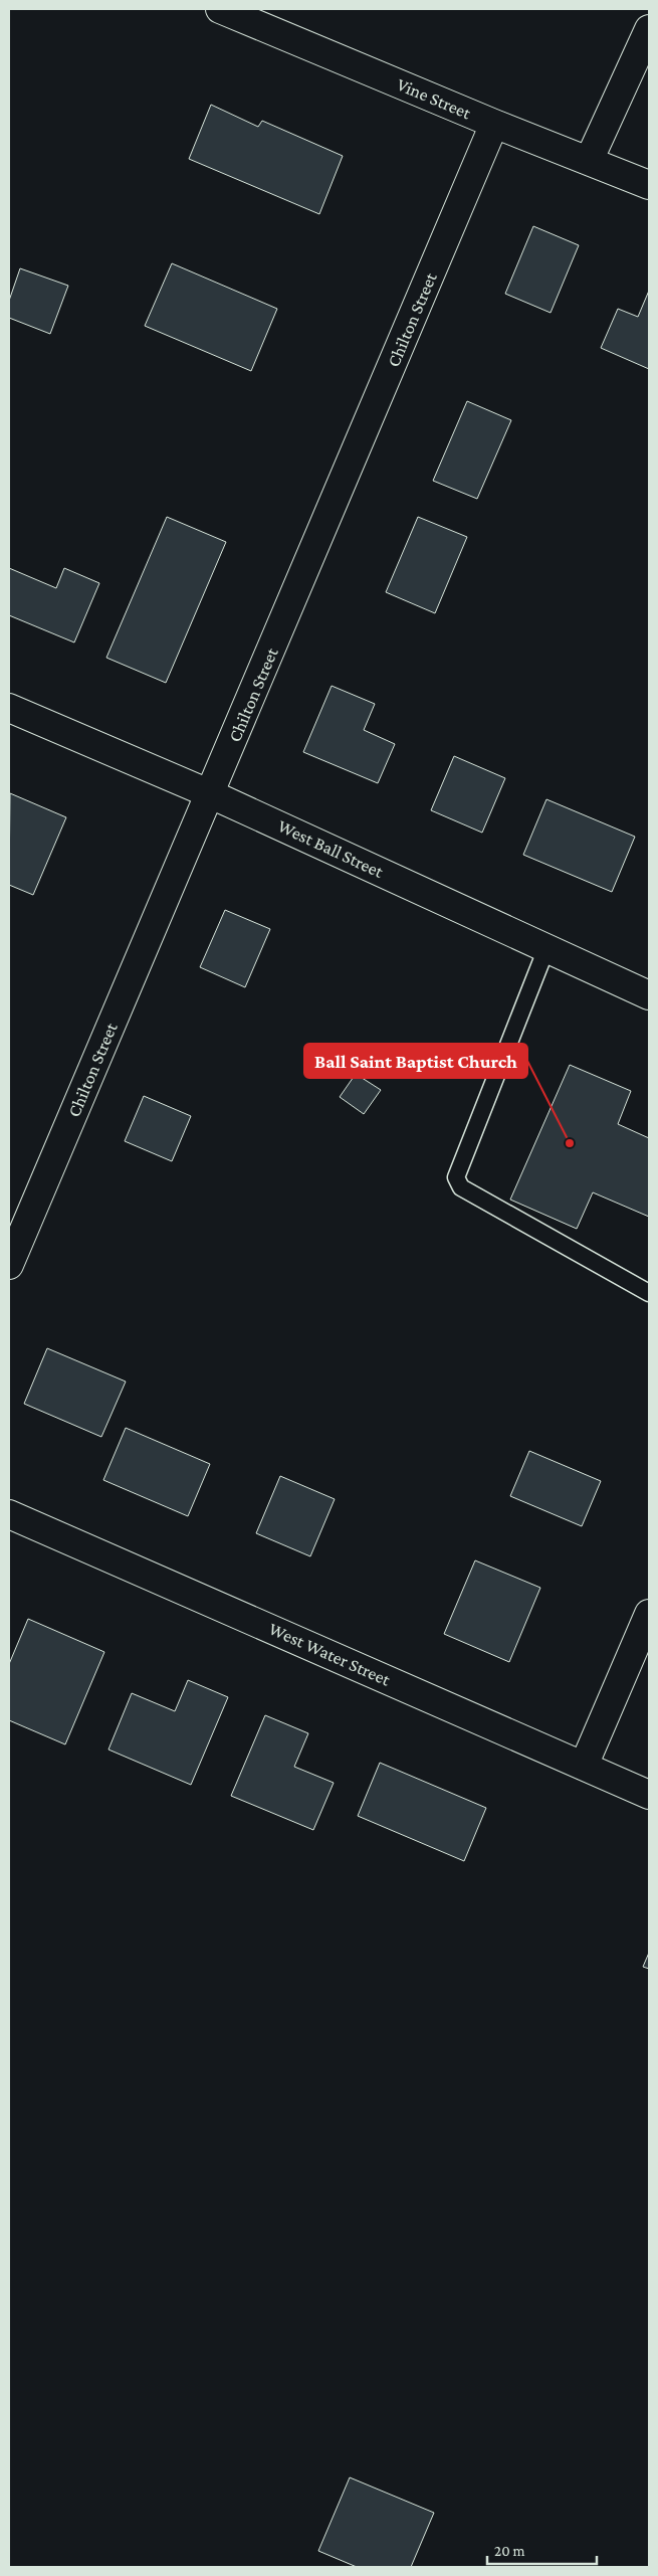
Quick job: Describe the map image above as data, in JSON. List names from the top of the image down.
{
  "streets": {
    "street": [
      "Vine Street",
      "Chilton Street",
      "West Ball Street",
      "West Water Street"
    ]
  },
  "crossings": [
    ["Vine Street", "Chilton Street"],
    ["Chilton Street", "West Ball Street"]
  ],
  "places": ["Ball Saint Baptist Church"],
  "scale_bar": "20 m"
}
